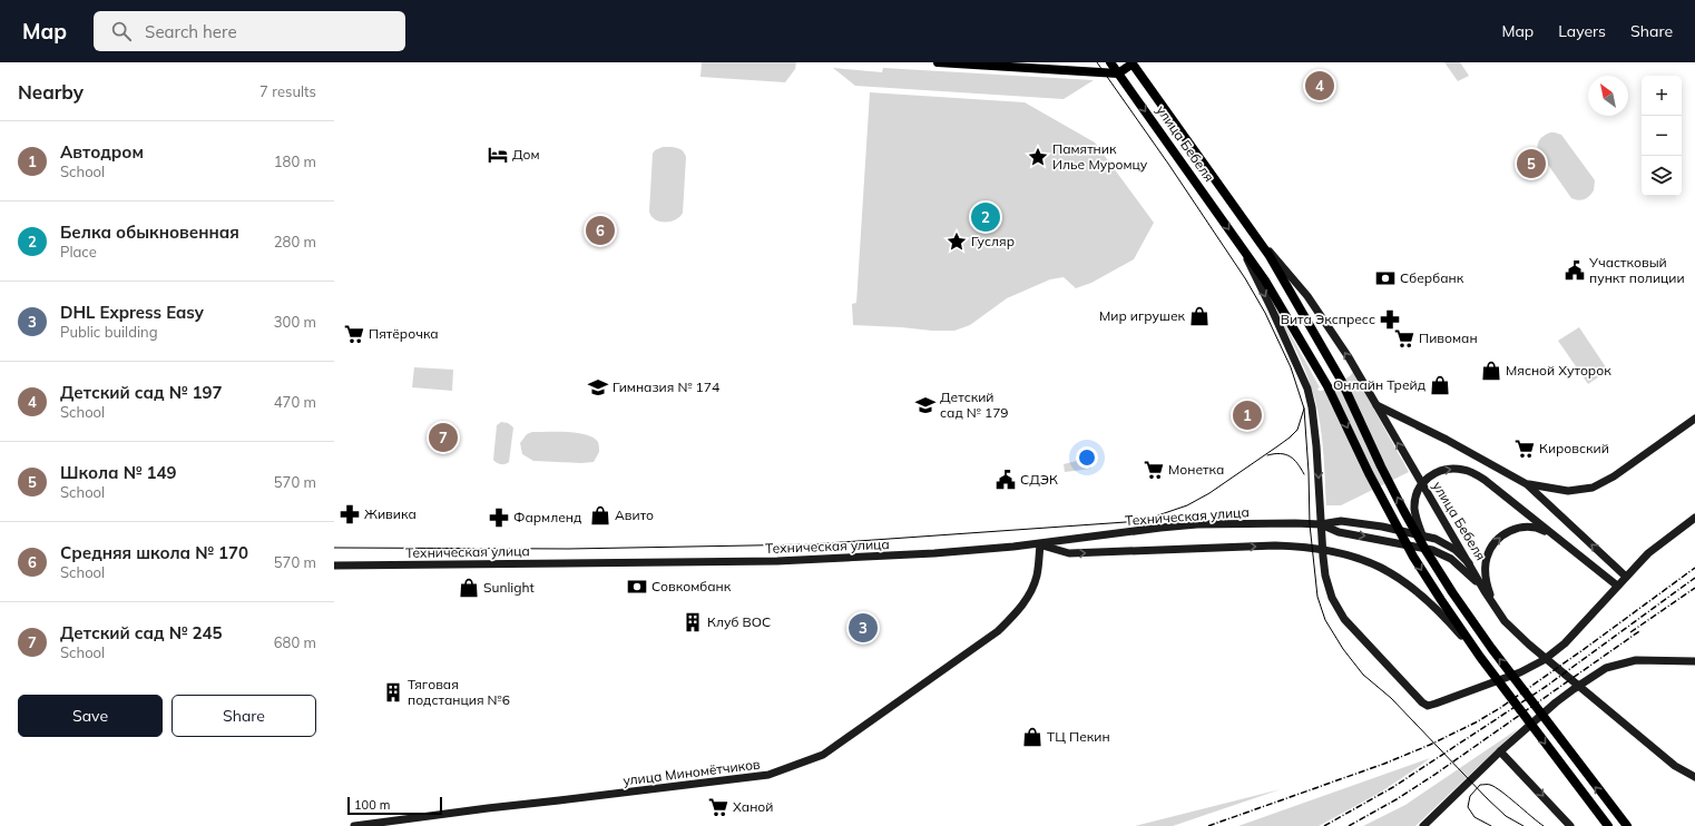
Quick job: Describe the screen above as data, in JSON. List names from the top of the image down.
{
  "streets": {
    "main road": ["улица Бебеля", "Техническая улица", "улица Миномётчиков"]
  },
  "crossings": [
    ["улица Бебеля", "Техническая улица"],
    ["Техническая улица", "улица Миномётчиков"]
  ],
  "places": {
    "hotel": ["Дом"],
    "place": ["Памятник Илье Муромцу", "Гусляр"],
    "public building": ["Участковый пункт полиции", "СДЭК"],
    "bank": ["Сбербанк", "Совкомбанк"],
    "shop": [
      "Мир игрушек",
      "Мясной Хуторок",
      "Онлайн Трейд",
      "Авито",
      "Sunlight",
      "ТЦ Пекин"
    ],
    "pharmacy": ["Вита Экспресс", "Живика", "Фармленд"],
    "supermarket": [
      "Пятёрочка",
      "Пивоман",
      "Кировский",
      "Монетка",
      "Ханой"
    ],
    "school or university": ["Гимназия № 174", "Детский сад № 179"],
    "building": ["Клуб ВОС", "Тяговая подстанция №6"]
  },
  "scale_bar": "100 m",
  "north": "top left",
  "page": {
    "header": "Map",
    "search": "Search here",
    "nav": ["Map", "Layers", "Share"],
    "heading": ["Nearby", "7 results"],
    "pins": [
      "4",
      "5",
      "2",
      "6",
      "1",
      "7",
      "3"
    ],
    "map_buttons": ["+", "−"],
    "list": [
      {
        "mark": "1",
        "name": "Автодром",
        "note": "School",
        "value": "180 m"
      },
      {
        "mark": "2",
        "name": "Белка обыкновенная",
        "note": "Place",
        "value": "280 m"
      },
      {
        "mark": "3",
        "name": "DHL Express Easy",
        "note": "Public building",
        "value": "300 m"
      },
      {
        "mark": "4",
        "name": "Детский сад № 197",
        "note": "School",
        "value": "470 m"
      },
      {
        "mark": "5",
        "name": "Школа № 149",
        "note": "School",
        "value": "570 m"
      },
      {
        "mark": "6",
        "name": "Средняя школа № 170",
        "note": "School",
        "value": "570 m"
      },
      {
        "mark": "7",
        "name": "Детский сад № 245",
        "note": "School",
        "value": "680 m"
      }
    ],
    "buttons": ["Save", "Share"],
    "scale": "100 m"
  }
}
